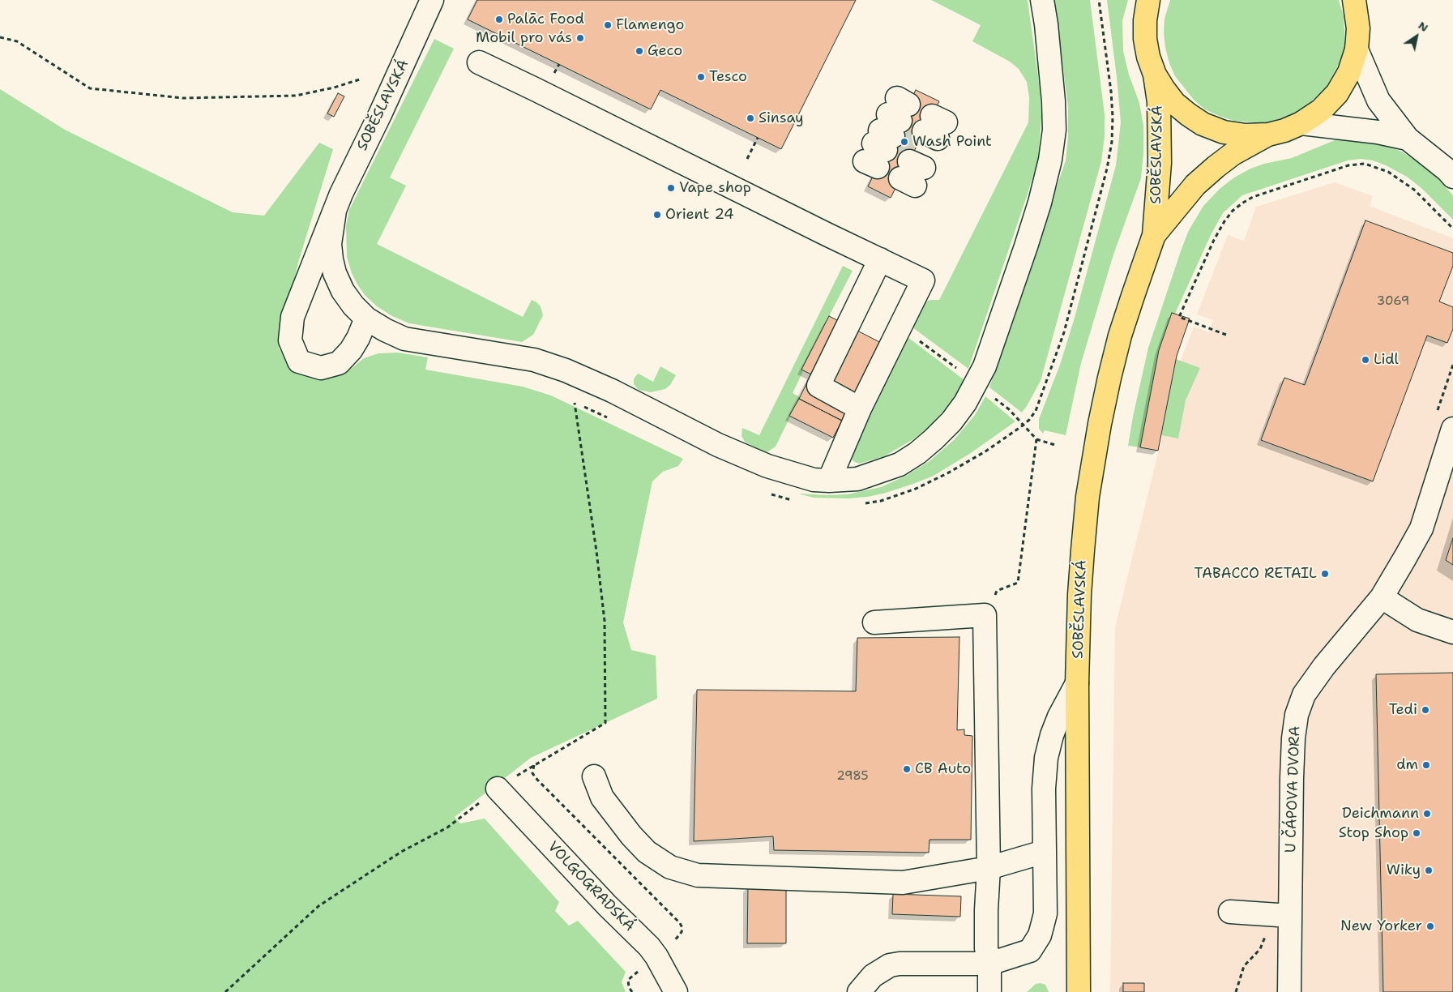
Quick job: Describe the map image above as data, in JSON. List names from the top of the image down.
{
  "streets": {
    "main road": ["SOBĚSLAVSKÁ"],
    "street": ["U ČÁPOVA DVORA", "VOLGOGRADSKÁ"]
  },
  "places": [
    "Palāc Food",
    "Flamengo",
    "Mobil pro vás",
    "Geco",
    "Tesco",
    "Sinsay",
    "Wash Point",
    "Vape shop",
    "Orient 24",
    "Lidl",
    "TABACCO RETAIL",
    "Tedi",
    "dm",
    "CB Auto",
    "Deichmann",
    "Stop Shop",
    "Wiky",
    "New Yorker"
  ],
  "house_numbers": ["3069", "2985"],
  "north": "top right"
}
